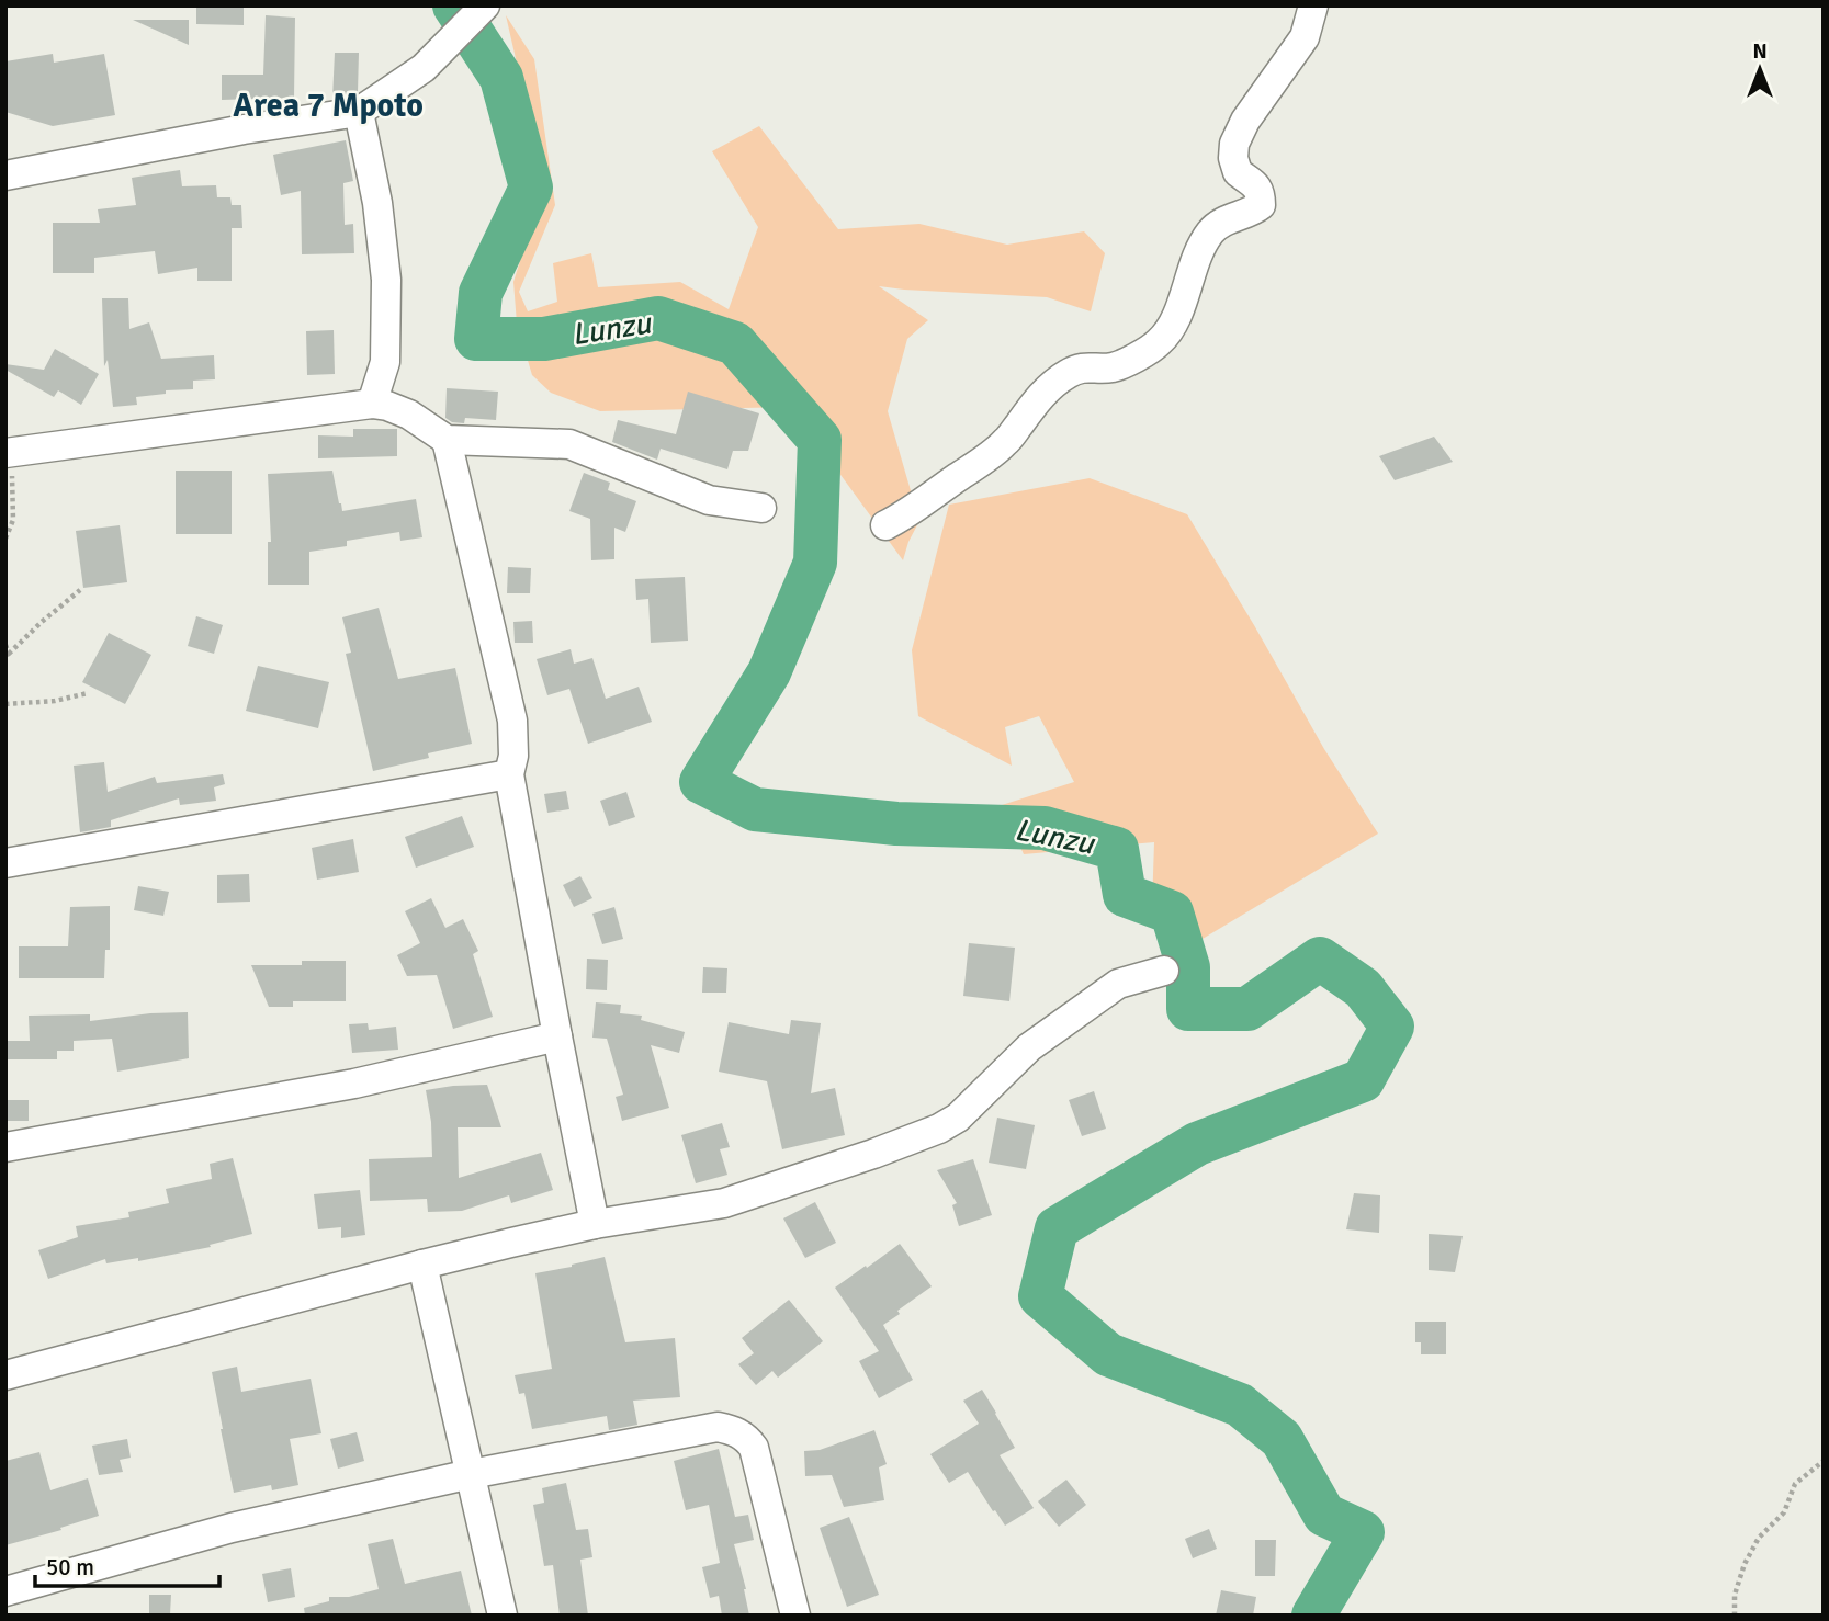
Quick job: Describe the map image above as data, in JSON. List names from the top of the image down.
{
  "districts": ["Area 7 Mpoto"],
  "water": ["Lunzu"],
  "scale_bar": "50 m",
  "north": "top"
}
